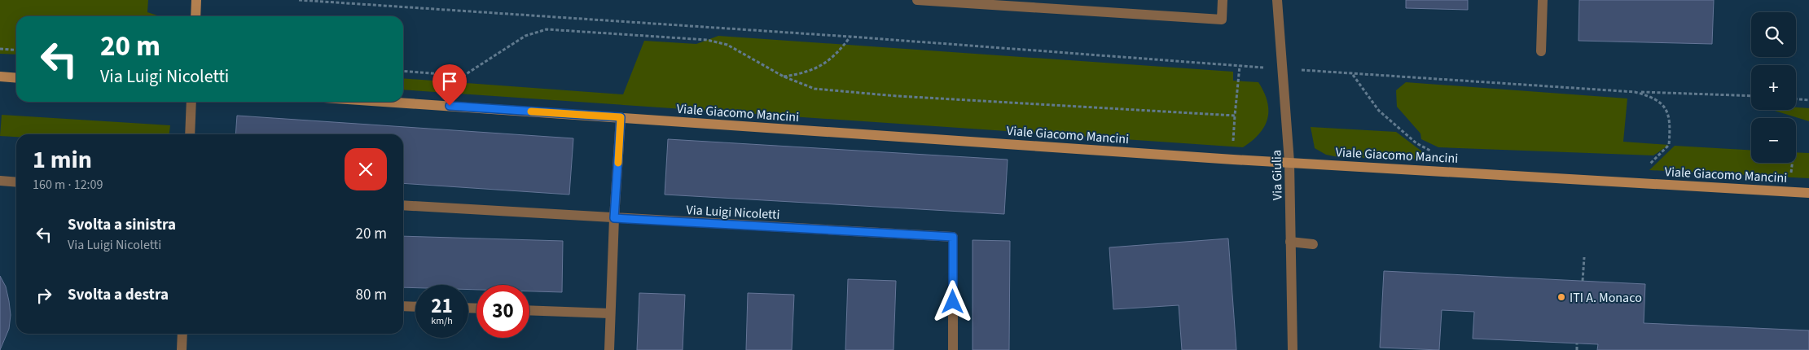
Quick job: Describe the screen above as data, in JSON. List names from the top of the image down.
{
  "streets": {
    "street": ["Viale Giacomo Mancini", "Via Giulia", "Via Luigi Nicoletti"]
  },
  "crossings": [
    ["Viale Giacomo Mancini", "Via Giulia"]
  ],
  "places": ["ITI A. Monaco"],
  "page": {
    "map_buttons": ["+", "−"],
    "turn": ["20 m", "Via Luigi Nicoletti"],
    "heading": ["1 min", "160 m · 12:09"],
    "list": [
      {
        "name": "Svolta a sinistra",
        "note": "Via Luigi Nicoletti",
        "value": "20 m"
      },
      {
        "name": "Svolta a destra",
        "value": "80 m"
      }
    ],
    "speed": "21 km/h",
    "limit": "30"
  }
}
